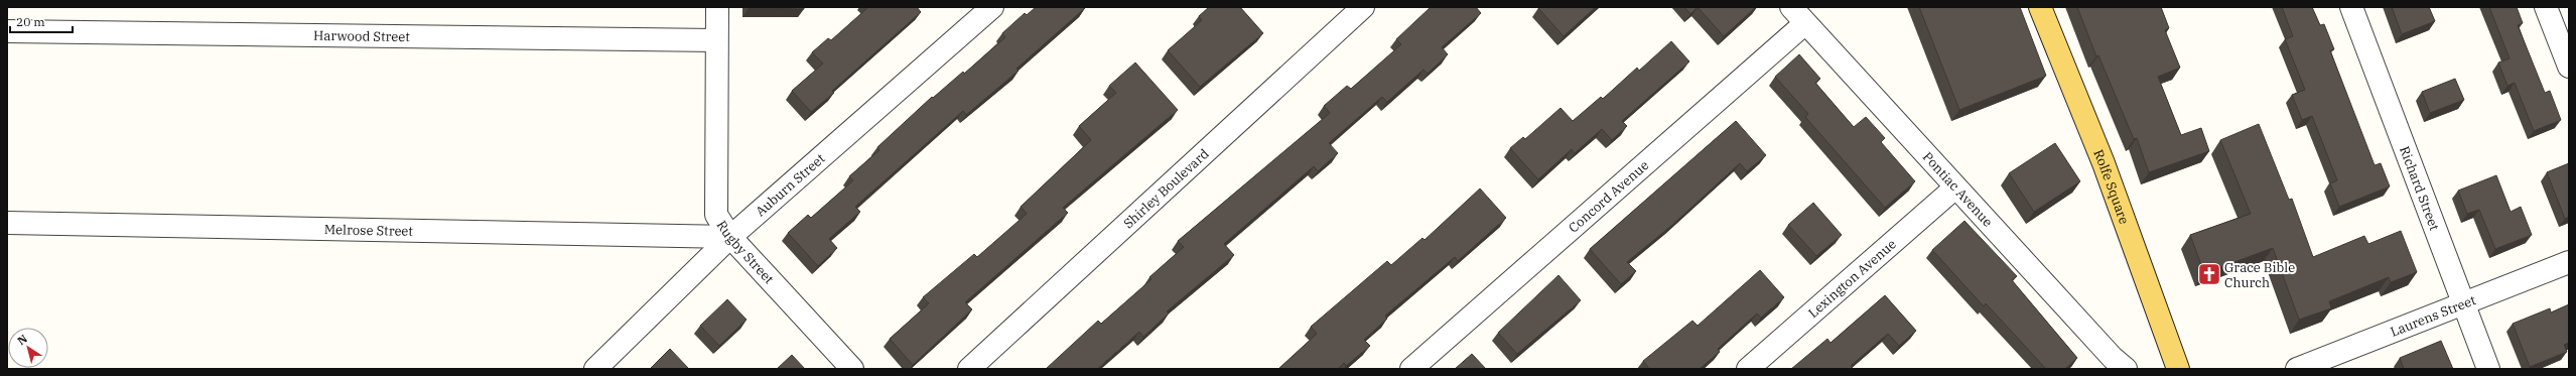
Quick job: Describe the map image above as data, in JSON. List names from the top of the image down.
{
  "streets": {
    "main road": ["Rolfe Square"],
    "street": [
      "Harwood Street",
      "Auburn Street",
      "Shirley Boulevard",
      "Richard Street",
      "Pontiac Avenue",
      "Concord Avenue",
      "Melrose Street",
      "Rugby Street",
      "Lexington Avenue",
      "Laurens Street"
    ]
  },
  "crossings": [
    ["Harwood Street", "Rugby Street"],
    ["Auburn Street", "Melrose Street"],
    ["Auburn Street", "Rugby Street"],
    ["Richard Street", "Laurens Street"],
    ["Pontiac Avenue", "Concord Avenue"],
    ["Pontiac Avenue", "Lexington Avenue"],
    ["Melrose Street", "Rugby Street"]
  ],
  "places": {
    "church": ["Grace Bible Church"]
  },
  "scale_bar": "20 m",
  "north": "top left"
}
